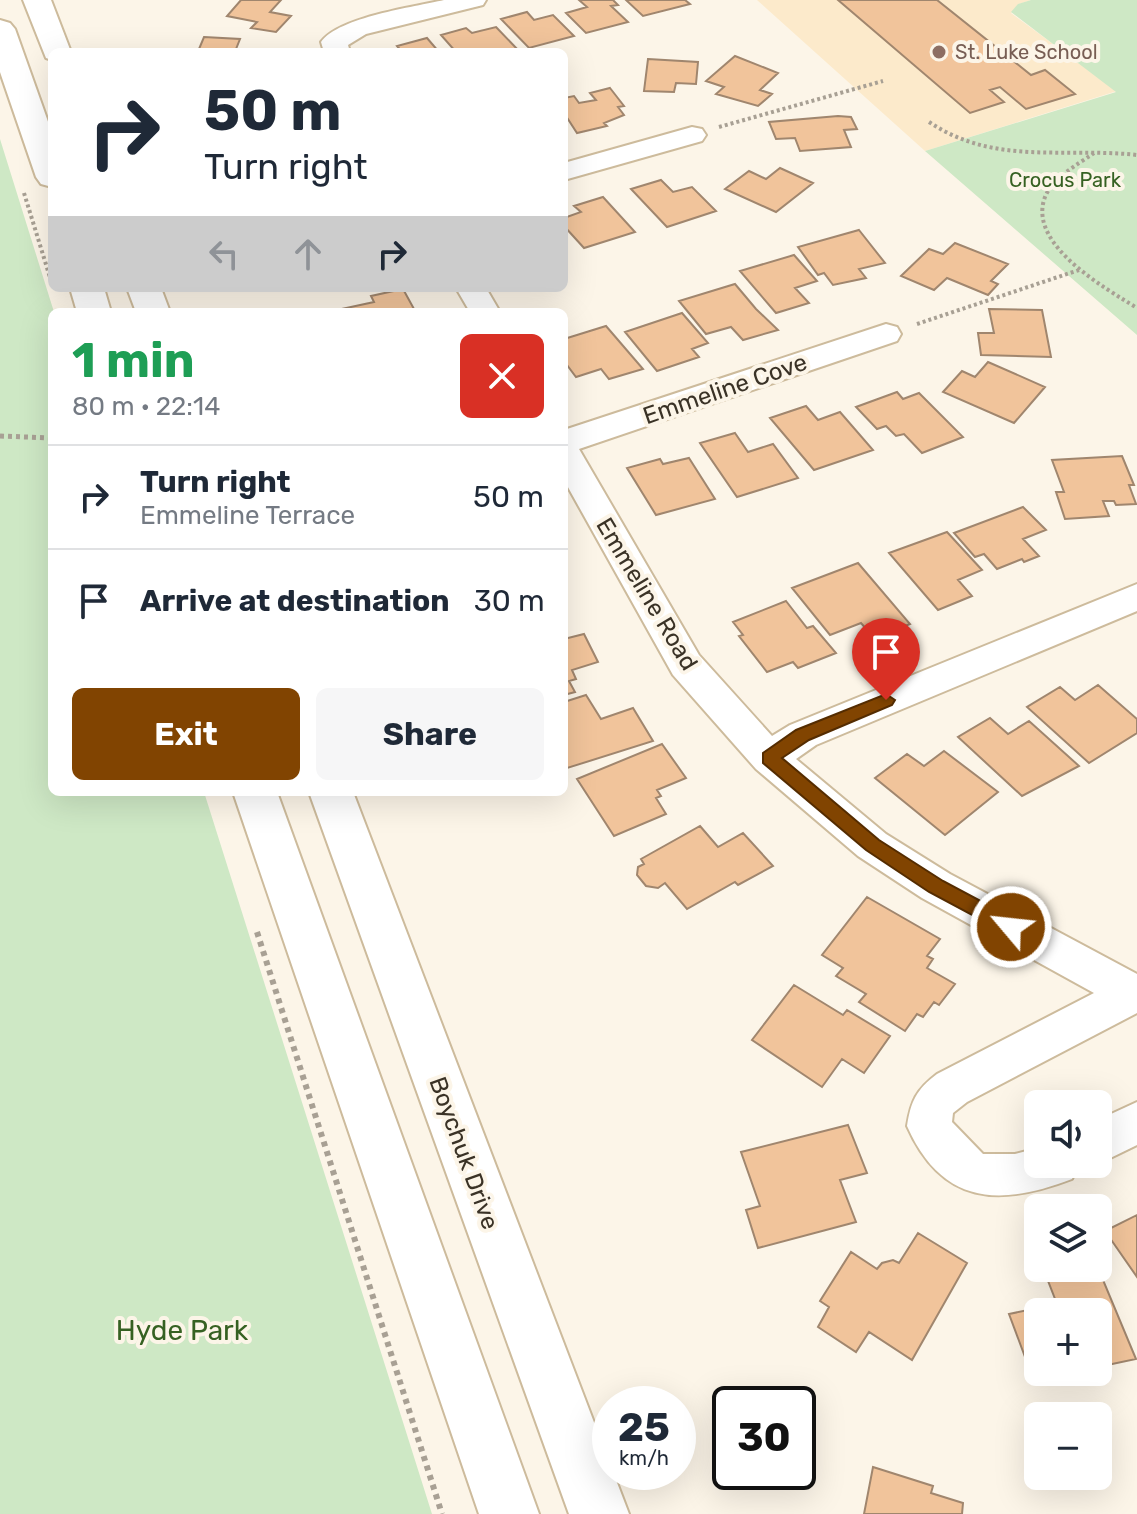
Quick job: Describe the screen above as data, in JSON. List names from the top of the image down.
{
  "streets": {
    "main road": ["Boychuk Drive"],
    "street": ["Emmeline Cove", "Emmeline Road"]
  },
  "parks": ["Crocus Park", "Hyde Park"],
  "places": ["St. Luke School"],
  "page": {
    "turn": ["50 m", "Turn right"],
    "heading": ["1 min", "80 m · 22:14"],
    "list": [
      {
        "name": "Turn right",
        "note": "Emmeline Terrace",
        "value": "50 m"
      },
      {
        "name": "Arrive at destination",
        "value": "30 m"
      }
    ],
    "buttons": ["Exit", "Share"],
    "map_buttons": ["+", "−"],
    "speed": "25 km/h",
    "limit": "30"
  }
}
